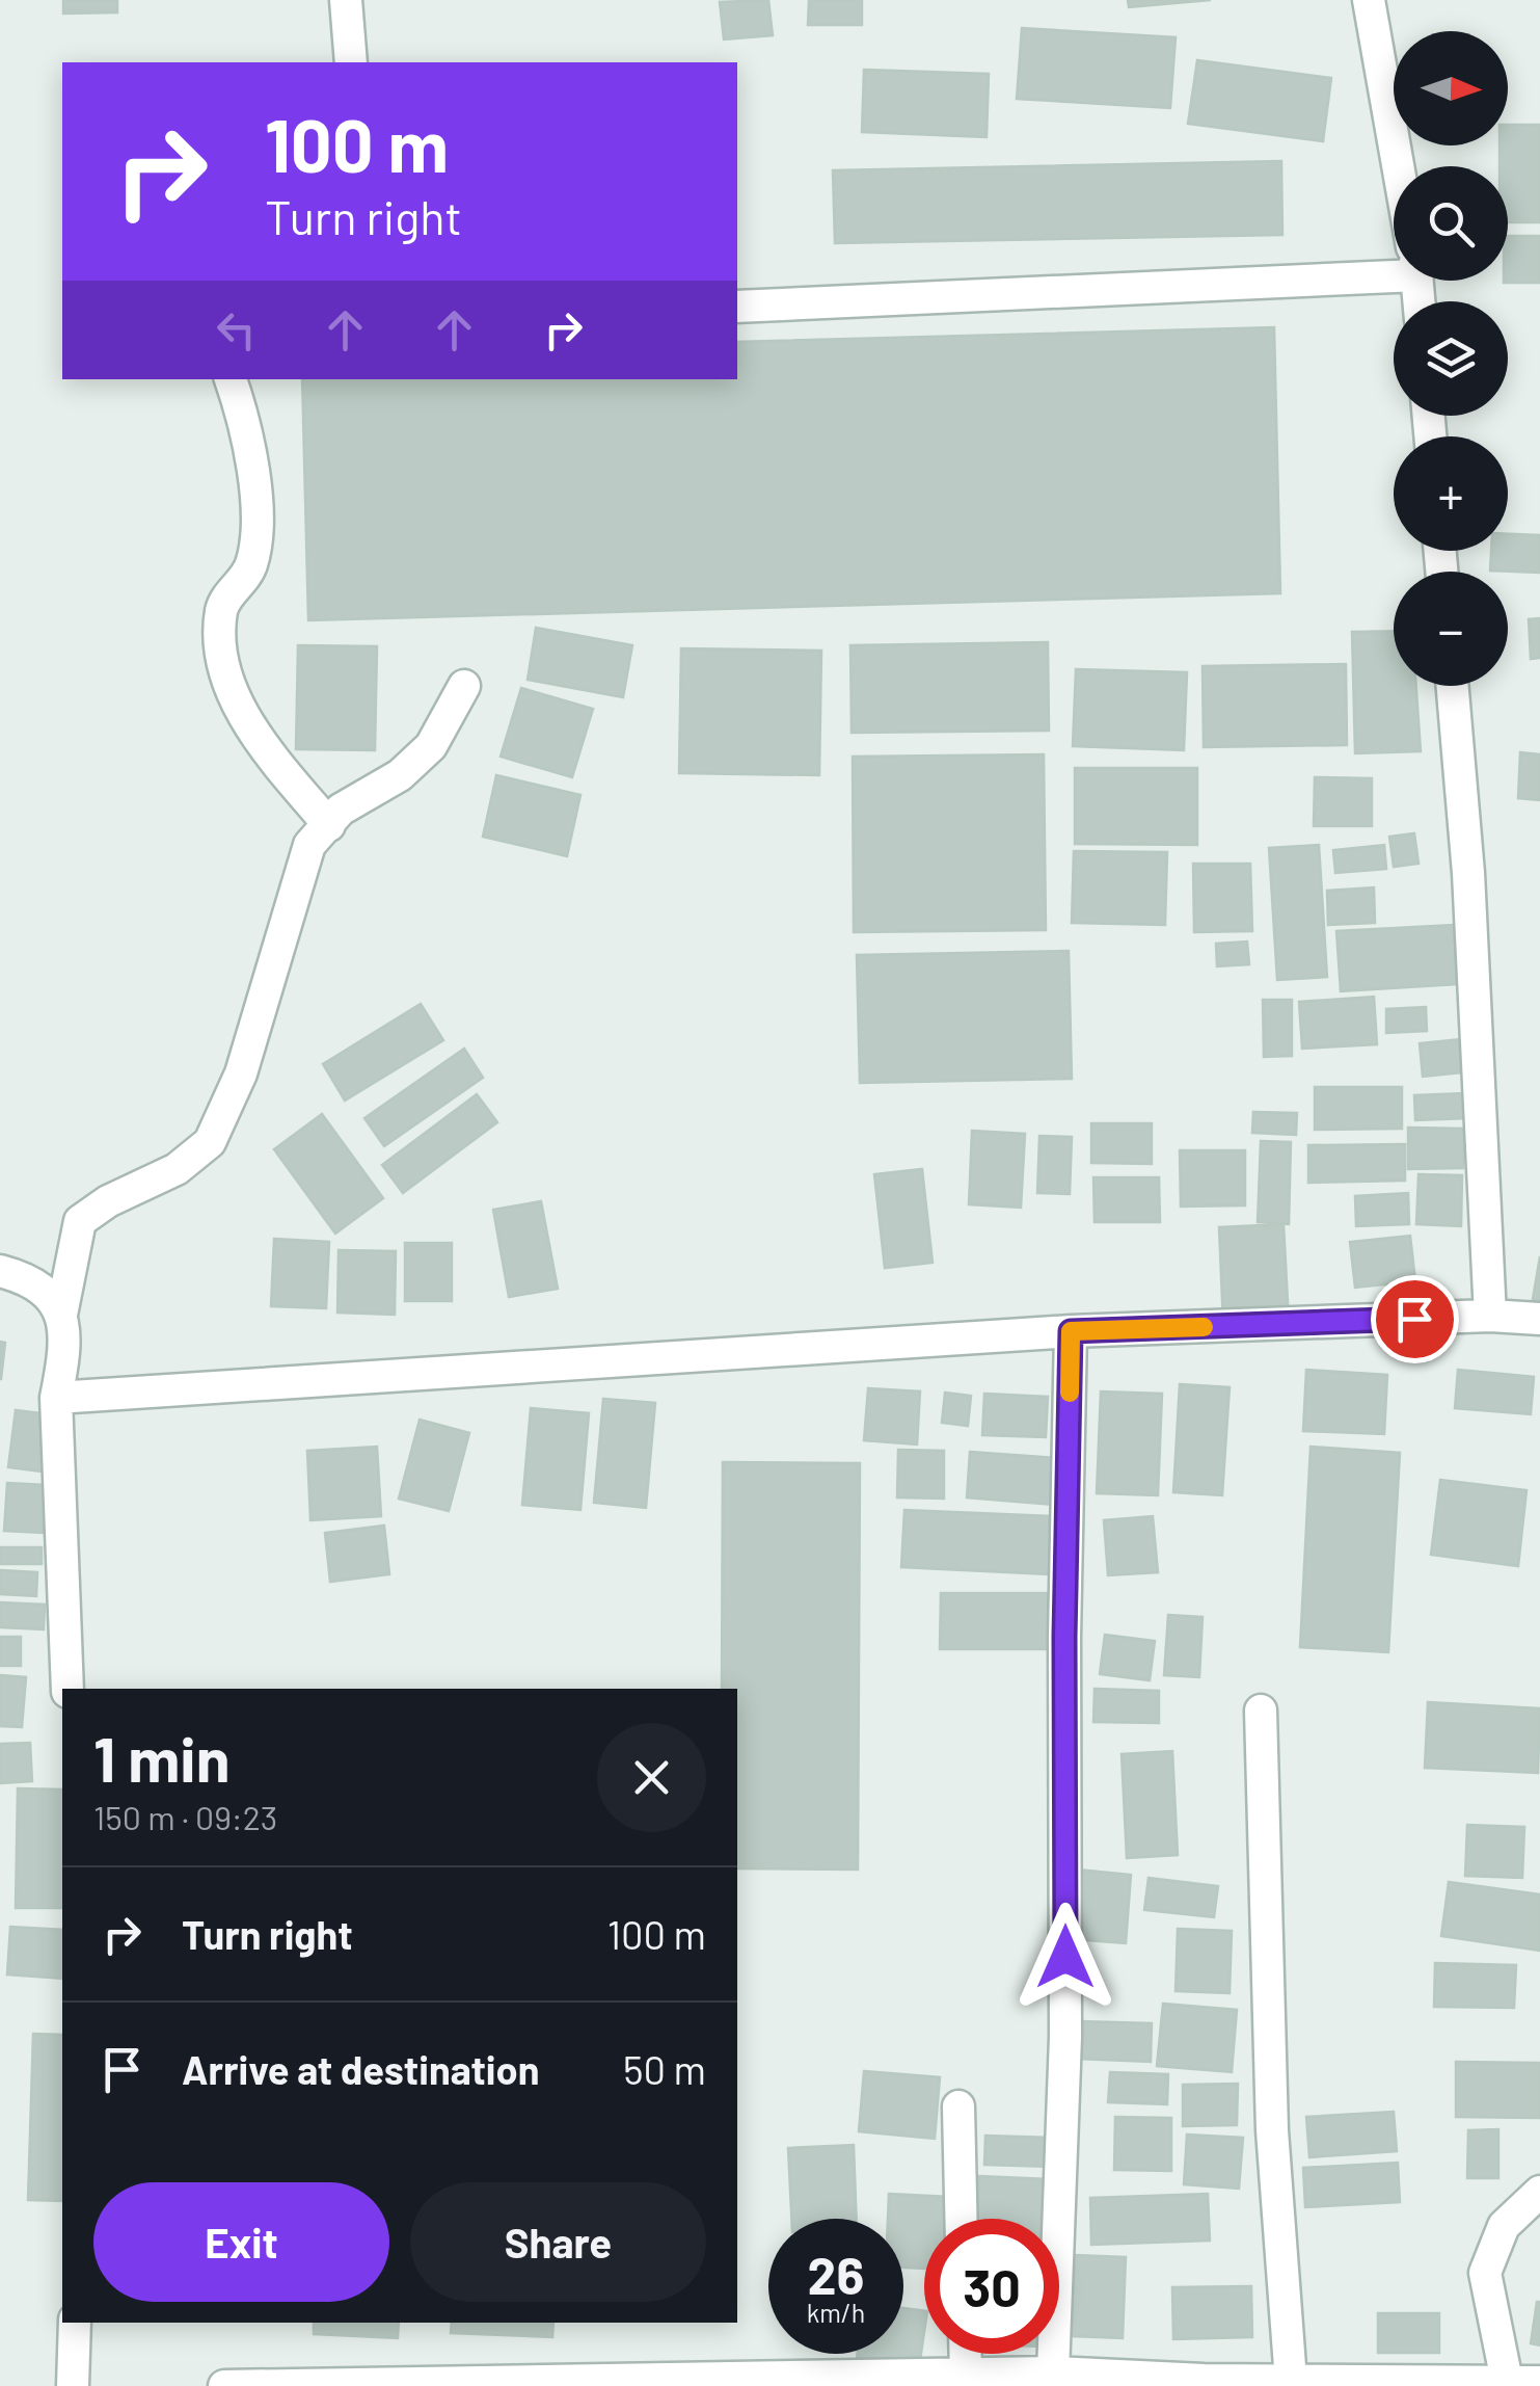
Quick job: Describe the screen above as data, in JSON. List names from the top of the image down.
{
  "north": "right",
  "page": {
    "map_buttons": ["+", "−"],
    "turn": ["100 m", "Turn right"],
    "heading": ["1 min", "150 m · 09:23"],
    "list": [
      {
        "name": "Turn right",
        "value": "100 m"
      },
      {
        "name": "Arrive at destination",
        "value": "50 m"
      }
    ],
    "buttons": ["Exit", "Share"],
    "speed": "26 km/h",
    "limit": "30"
  }
}
